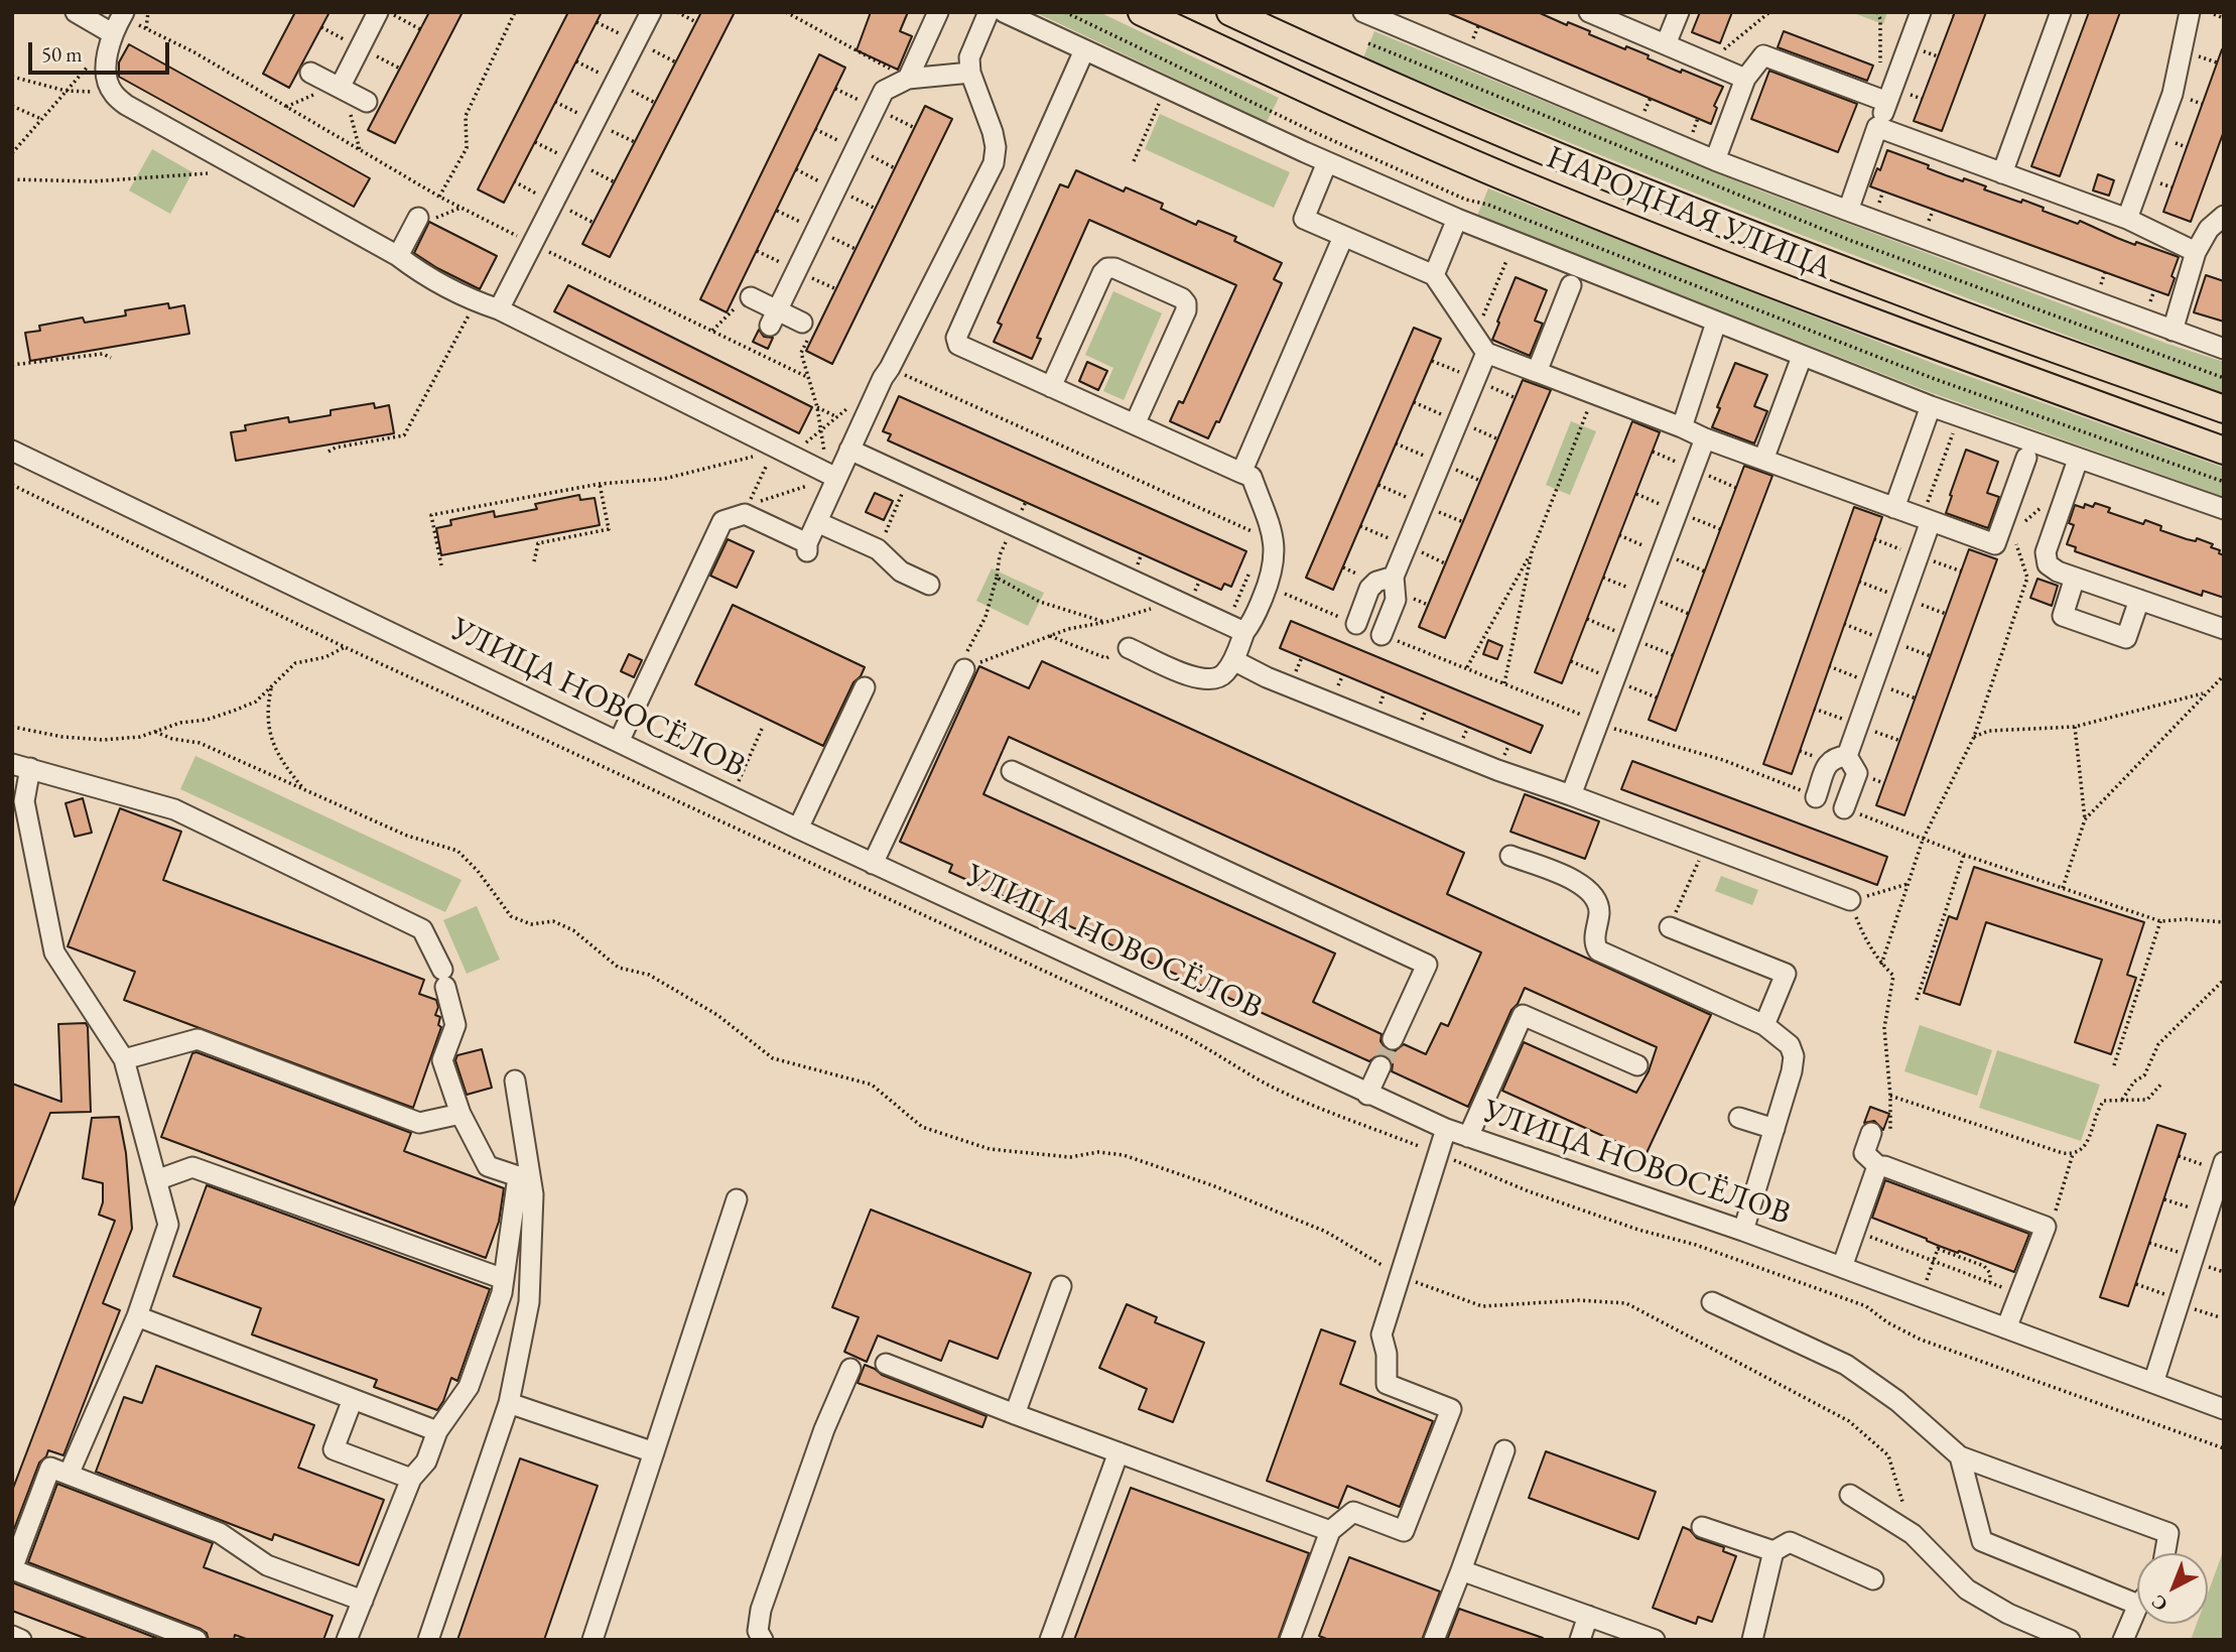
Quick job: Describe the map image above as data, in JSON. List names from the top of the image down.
{
  "streets": {
    "main road": ["НАРОДНАЯ УЛИЦА"],
    "street": ["УЛИЦА НОВОСЁЛОВ"]
  },
  "scale_bar": "50 m",
  "north": "bottom left"
}
